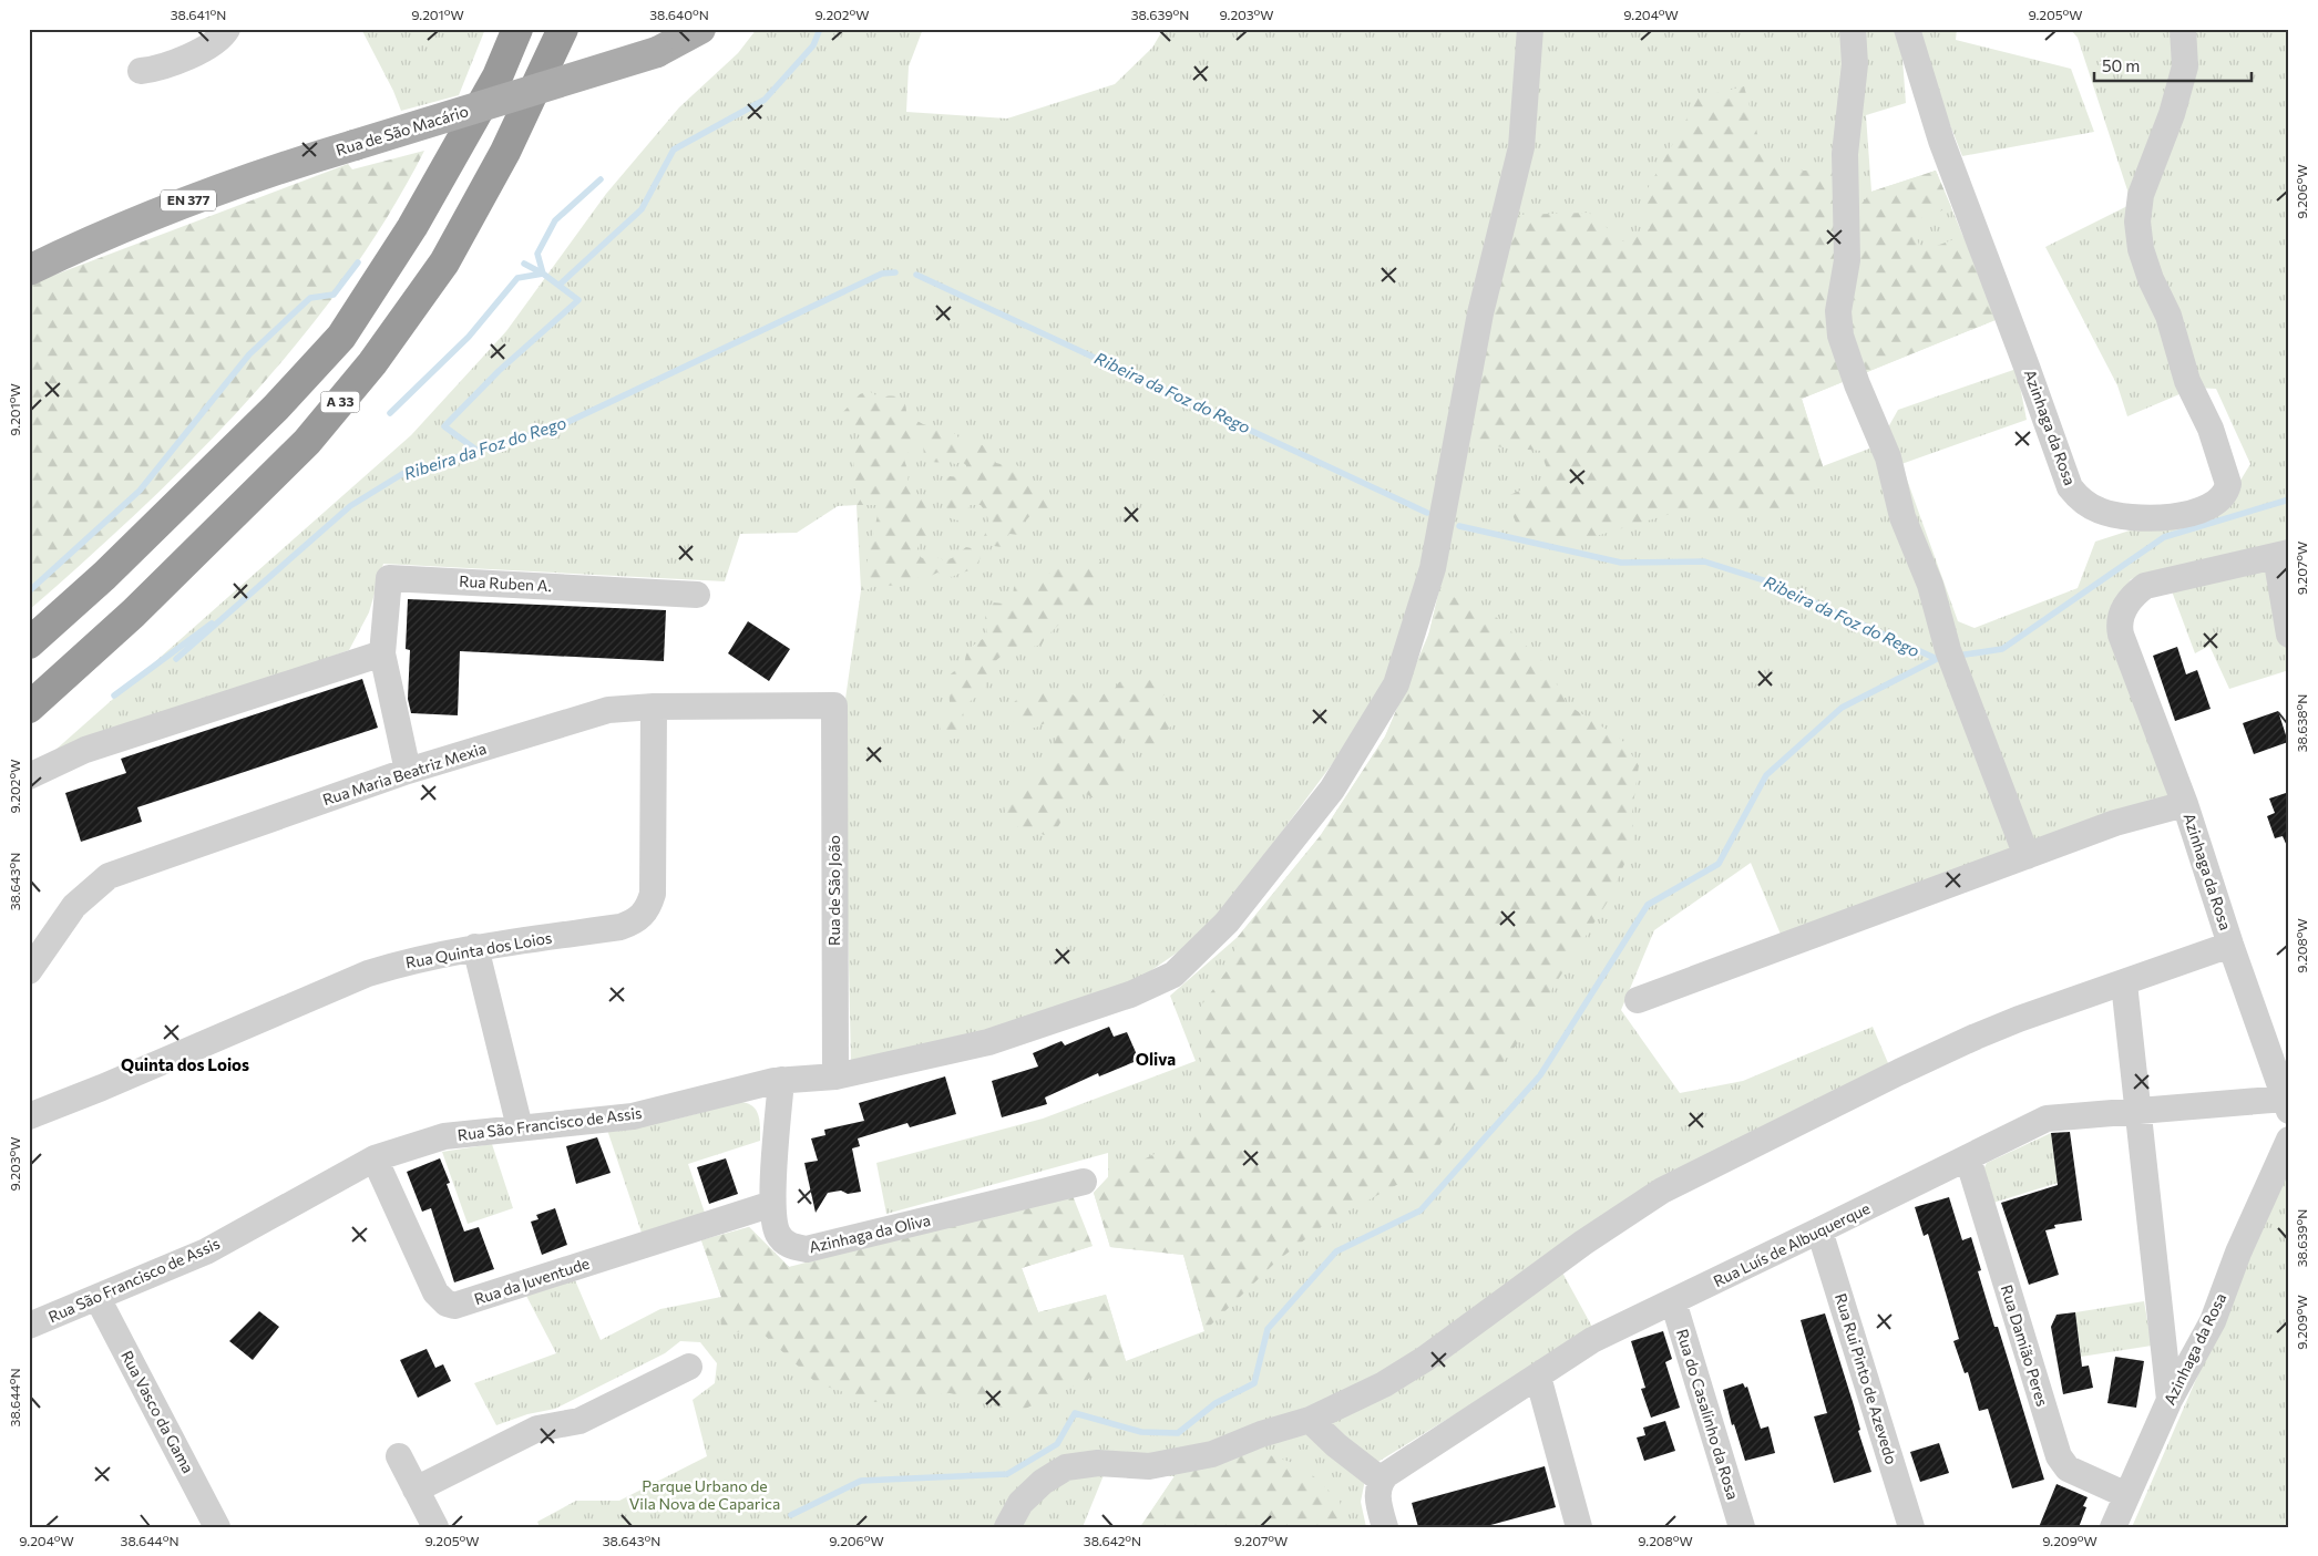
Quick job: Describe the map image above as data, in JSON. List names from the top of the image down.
{
  "streets": {
    "highway": ["A 33"],
    "main road": ["Rua de São Macário", "EN 377"],
    "street": [
      "Azinhaga da Rosa",
      "Rua Ruben A.",
      "Rua Maria Beatriz Mexia",
      "Rua de São João",
      "Rua Quinta dos Loios",
      "Rua São Francisco de Assis",
      "Azinhaga da Oliva",
      "Rua Luís de Albuquerque",
      "Rua da Juventude",
      "Rua Damião Peres",
      "Rua Rui Pinto de Azevedo",
      "Rua Vasco da Gama",
      "Rua do Casalinho da Rosa"
    ]
  },
  "crossings": [
    ["Azinhaga da Rosa", "Rua Luís de Albuquerque"],
    ["Azinhaga da Rosa", "Rua Damião Peres"],
    ["Rua Ruben A.", "Rua Maria Beatriz Mexia"],
    ["Rua Maria Beatriz Mexia", "Rua de São João"],
    ["Rua Maria Beatriz Mexia", "Rua Quinta dos Loios"],
    ["Rua de São João", "Rua São Francisco de Assis"],
    ["Rua São Francisco de Assis", "Azinhaga da Oliva"],
    ["Rua São Francisco de Assis", "Rua da Juventude"],
    ["Rua São Francisco de Assis", "Rua Vasco da Gama"],
    ["Azinhaga da Oliva", "Rua da Juventude"],
    ["Rua Luís de Albuquerque", "Rua Damião Peres"],
    ["Rua Luís de Albuquerque", "Rua Rui Pinto de Azevedo"],
    ["Rua Luís de Albuquerque", "Rua do Casalinho da Rosa"]
  ],
  "districts": ["Oliva", "Quinta dos Loios"],
  "water": ["Ribeira da Foz do Rego"],
  "parks": ["Parque Urbano de Vila Nova de Caparica"],
  "scale_bar": "50 m",
  "coordinates": [
    "38.641°N",
    "9.201°W",
    "38.640°N",
    "9.202°W",
    "38.639°N",
    "9.203°W",
    "9.204°W",
    "9.205°W",
    "9.206°W",
    "9.207°W",
    "38.638°N",
    "38.643°N",
    "9.208°W",
    "9.209°W",
    "38.644°N",
    "38.642°N"
  ]
}
